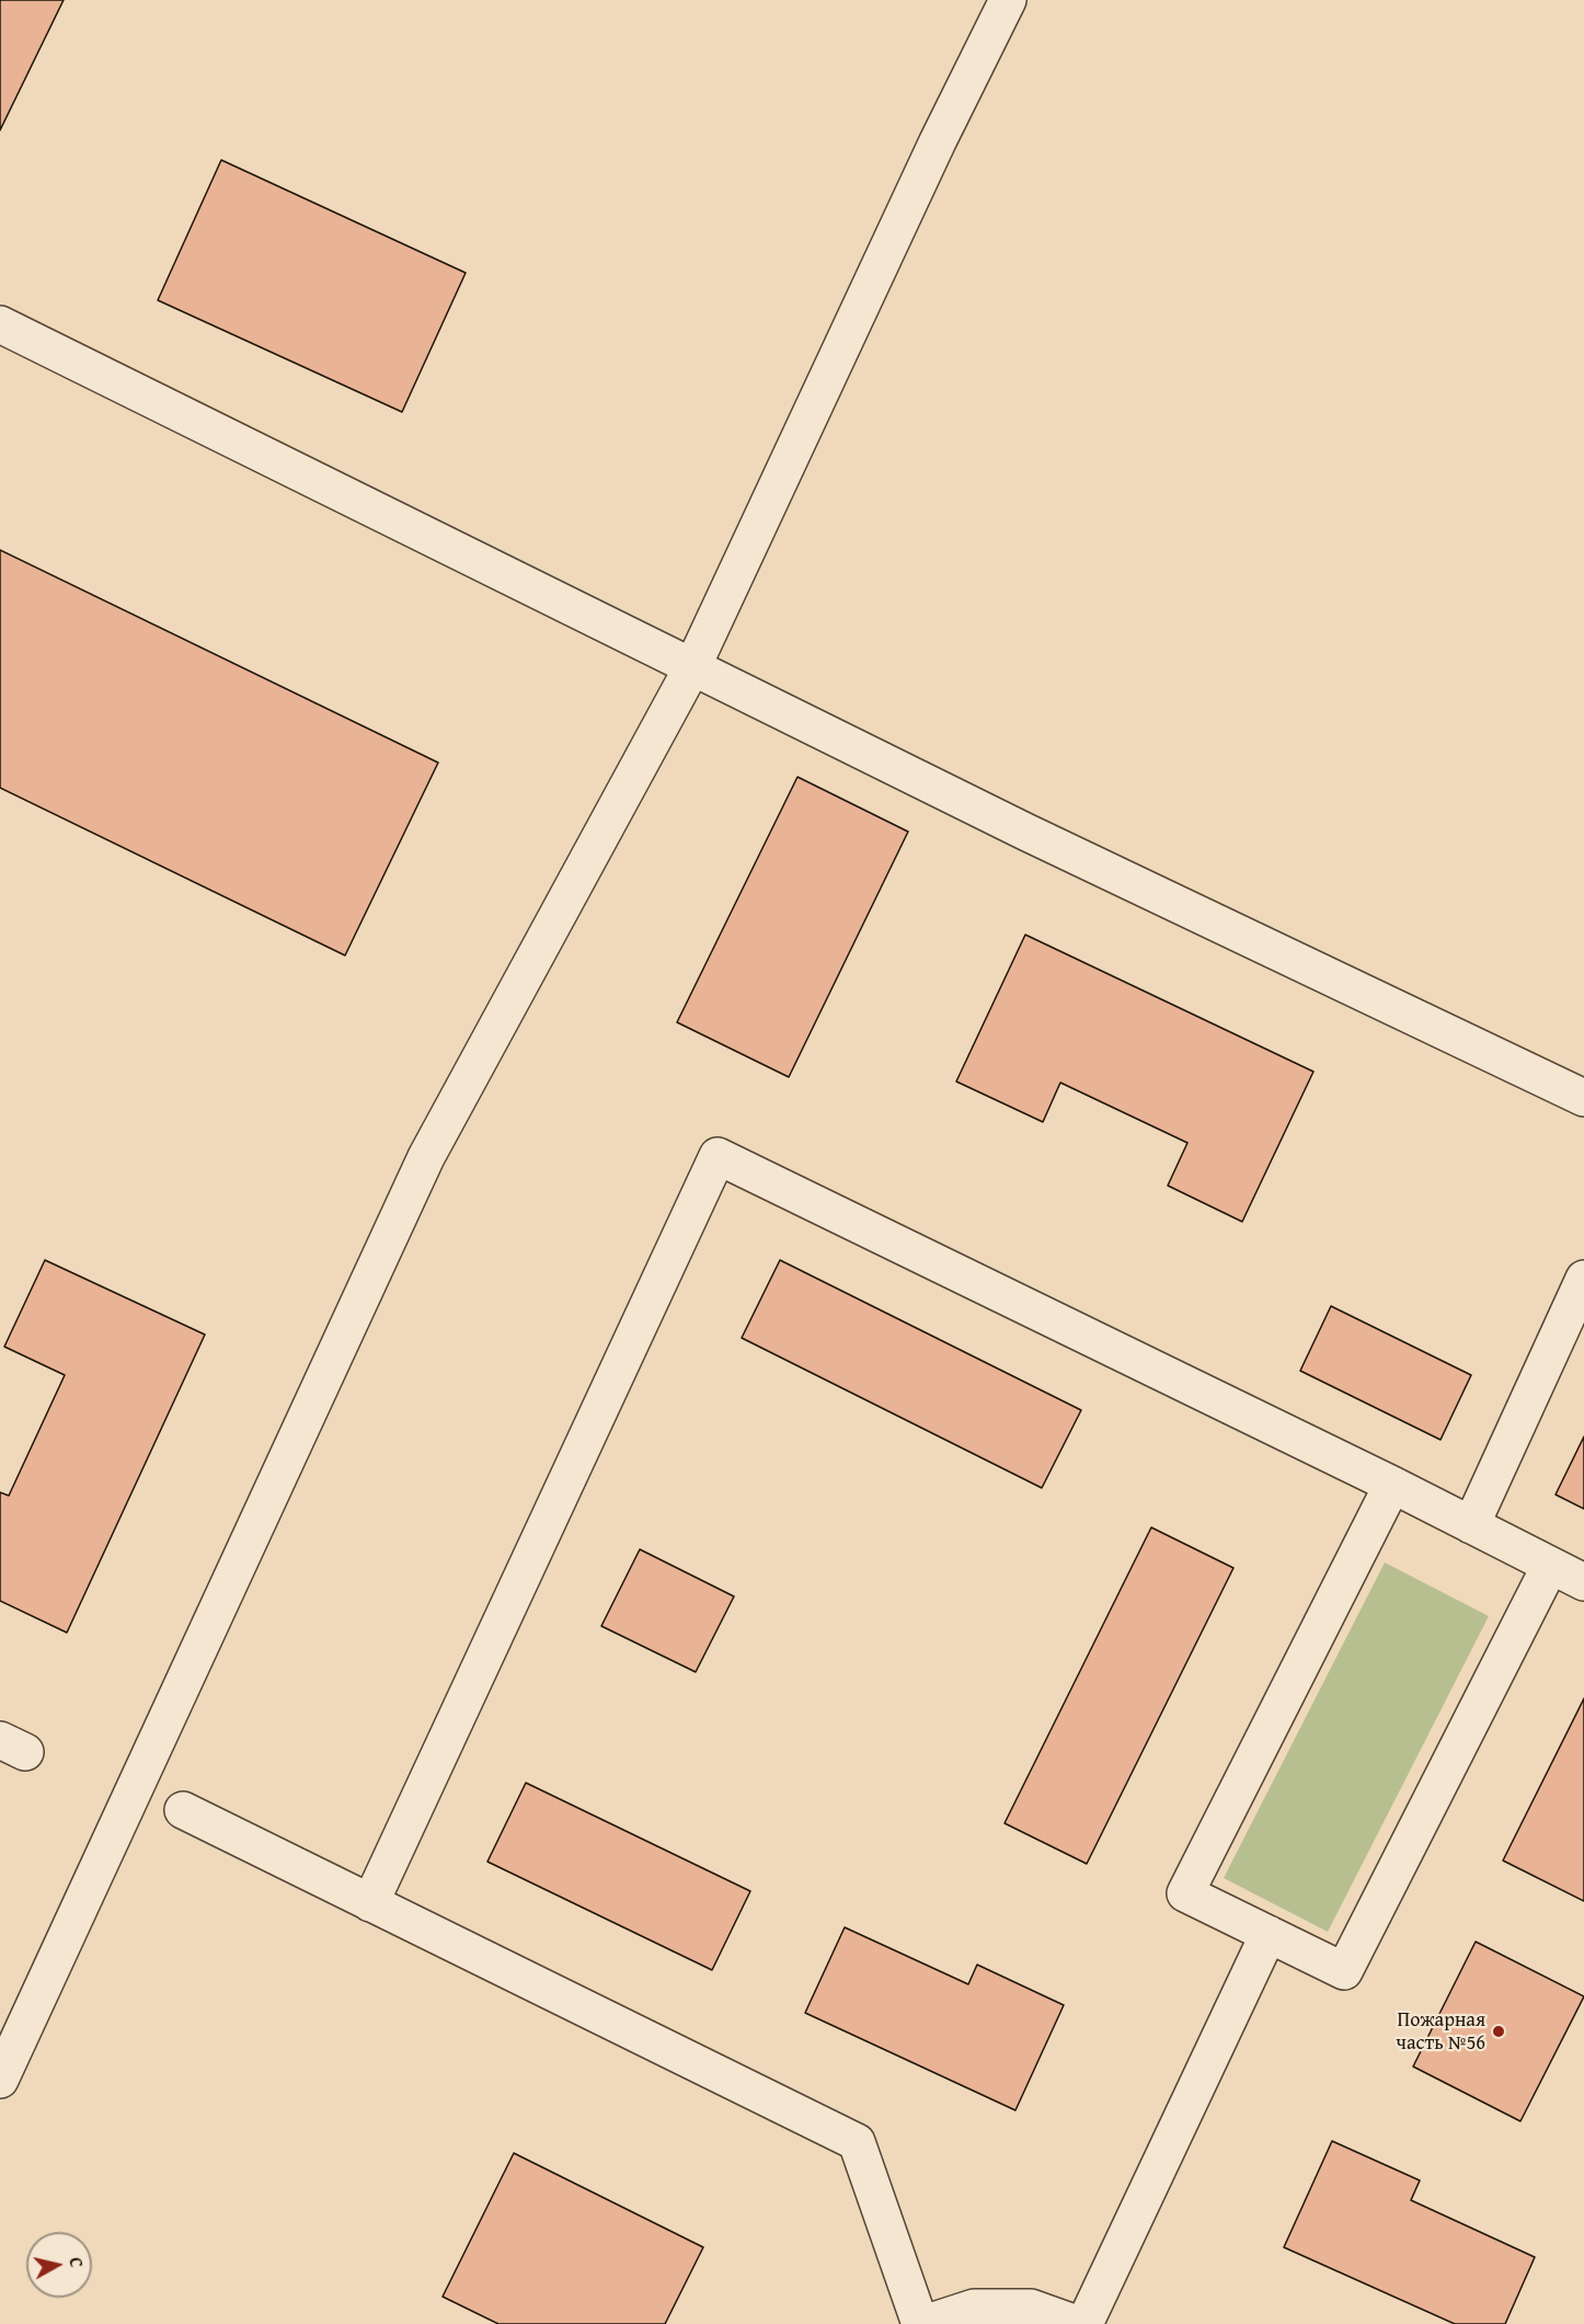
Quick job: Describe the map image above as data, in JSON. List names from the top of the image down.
{
  "places": ["Пожарная часть №56"],
  "north": "right"
}
